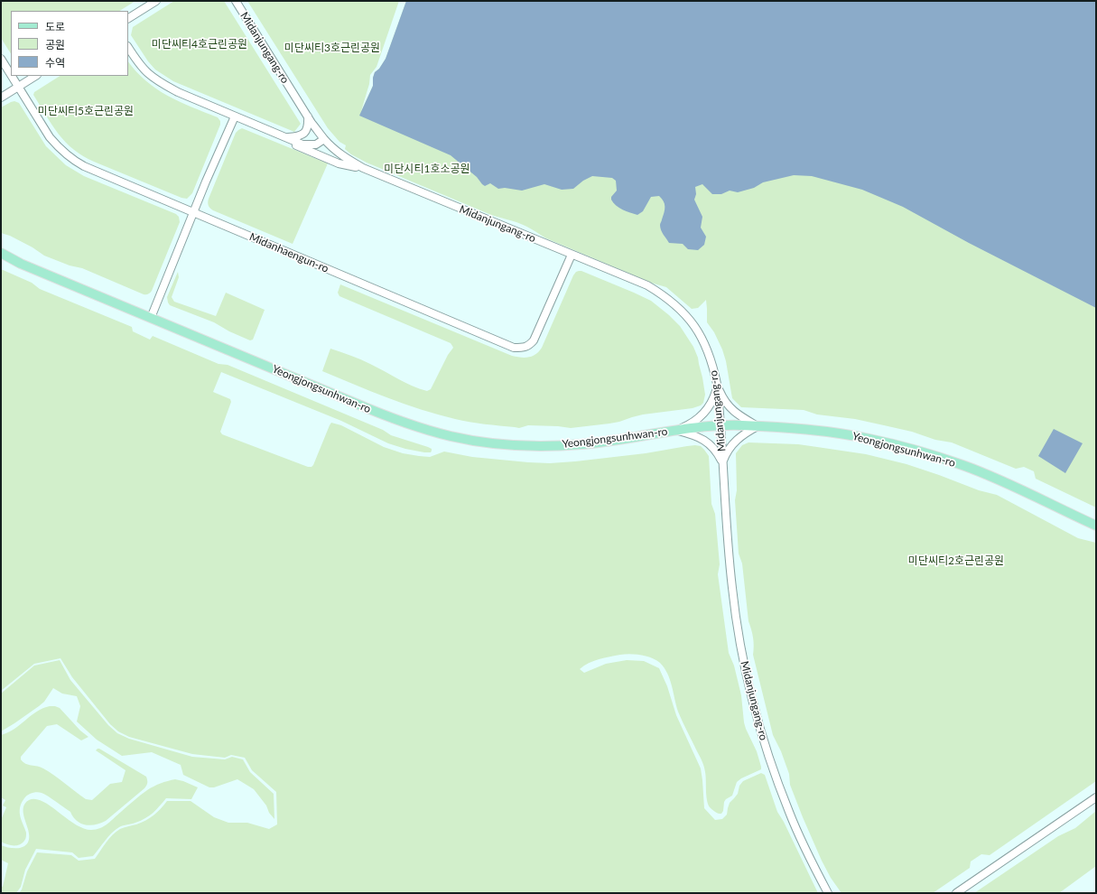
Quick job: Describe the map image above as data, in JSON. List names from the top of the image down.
{
  "streets": {
    "main road": ["Yeongjongsunhwan-ro"],
    "street": ["Midanjungang-ro", "Midanhaengun-ro"]
  },
  "crossings": [
    ["Midanjungang-ro", "Midanhaengun-ro"],
    ["Midanjungang-ro", "Yeongjongsunhwan-ro"]
  ],
  "parks": [
    "미단씨티4호근린공원",
    "미단씨티3호근린공원",
    "미단씨티5호근린공원",
    "미단시티1호소공원",
    "미단씨티2호근린공원"
  ],
  "legend": ["도로", "공원", "수역"]
}
